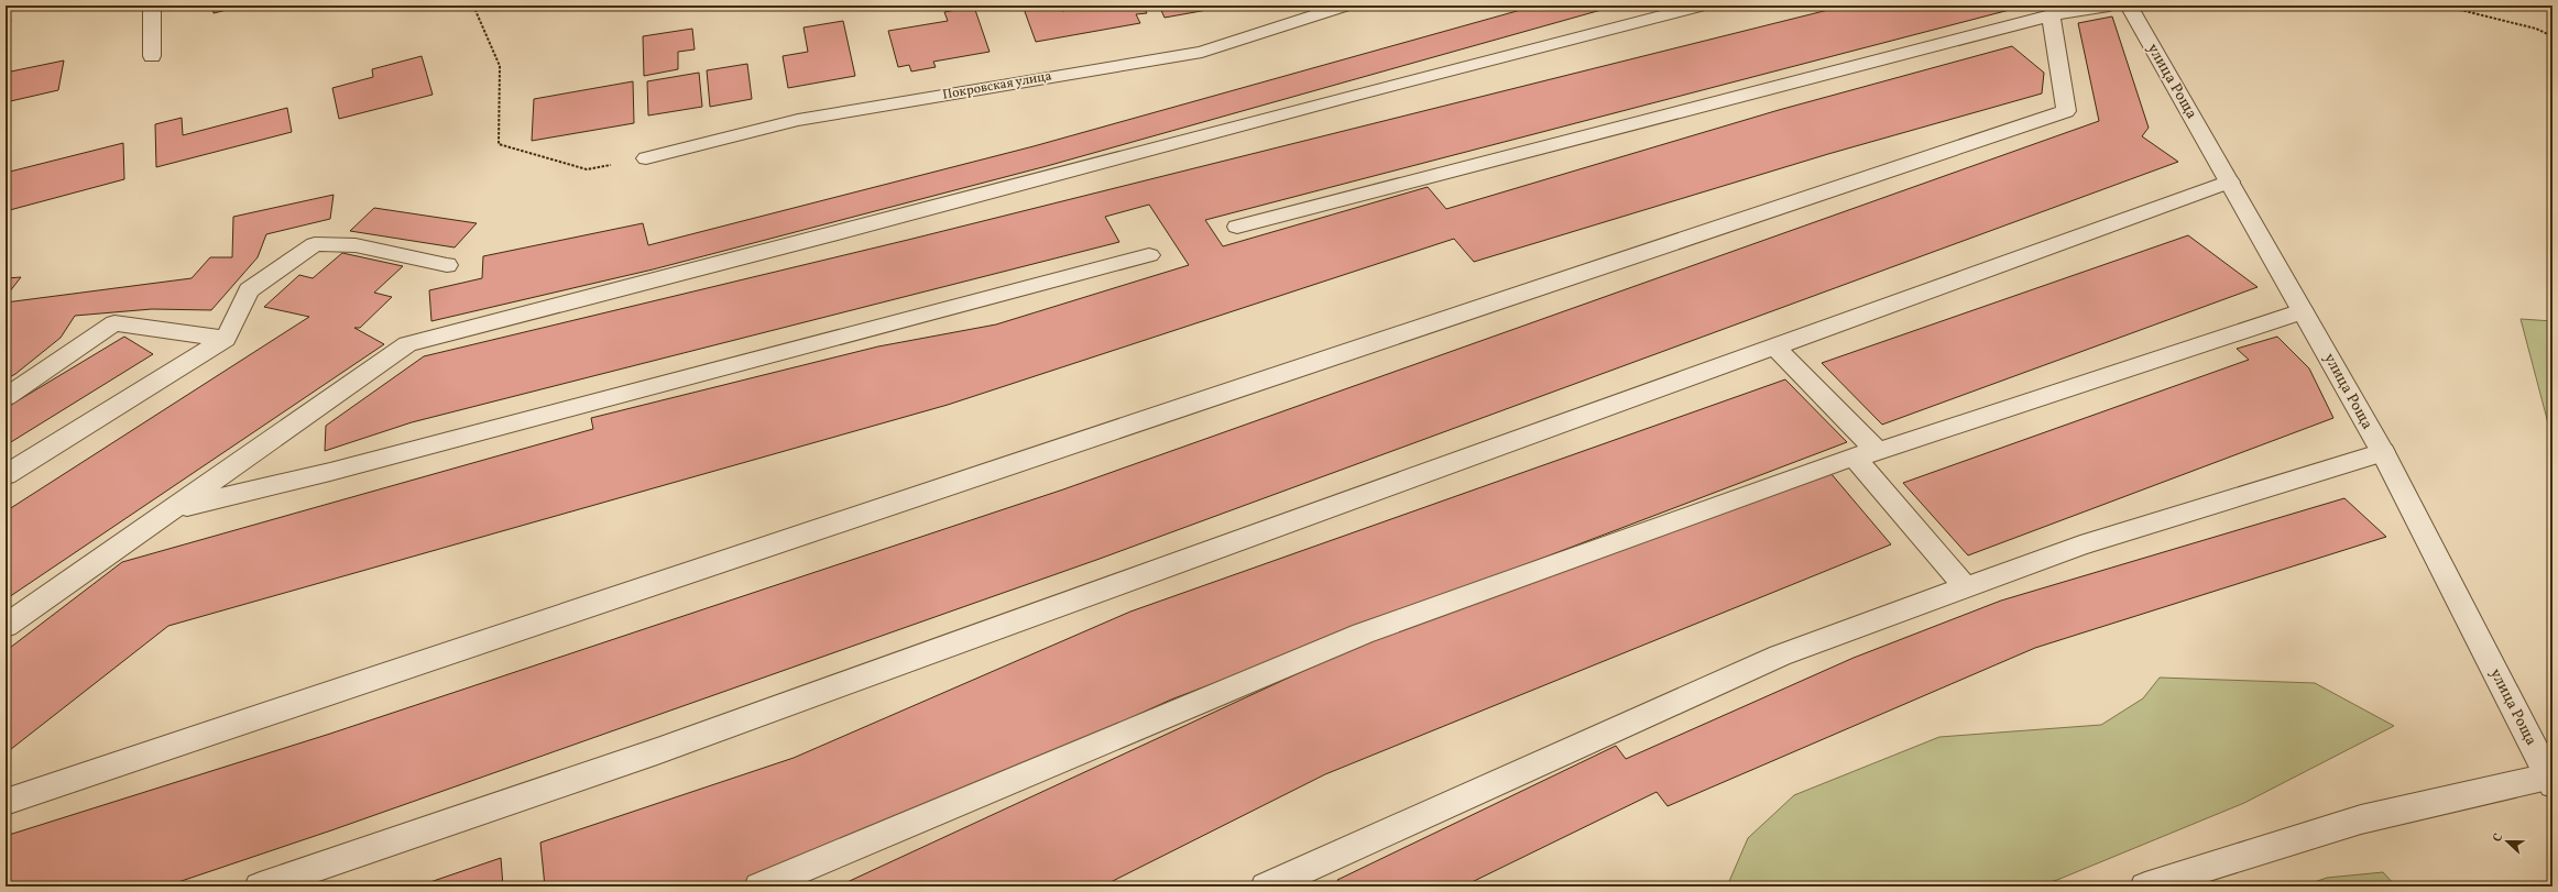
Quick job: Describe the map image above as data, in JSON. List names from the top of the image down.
{
  "streets": {
    "street": ["улица Роща", "Покровская улица"]
  },
  "north": "left"
}
